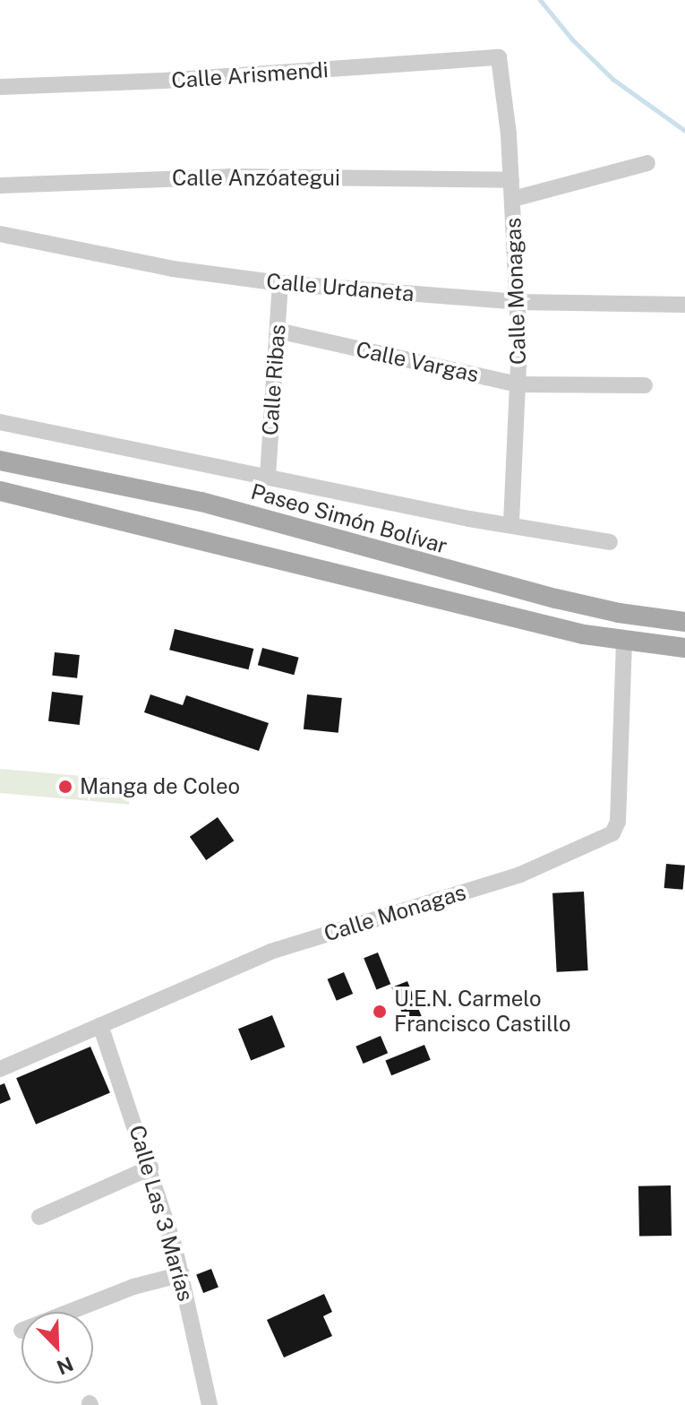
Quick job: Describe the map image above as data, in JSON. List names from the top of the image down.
{
  "streets": {
    "main road": ["Paseo Simón Bolívar"],
    "street": [
      "Calle Arismendi",
      "Calle Anzóategui",
      "Calle Urdaneta",
      "Calle Monagas",
      "Calle Vargas",
      "Calle Ribas",
      "Calle Las 3 Marías"
    ]
  },
  "crossings": [
    ["Calle Arismendi", "Calle Monagas"],
    ["Calle Anzóategui", "Calle Monagas"],
    ["Calle Urdaneta", "Calle Monagas"],
    ["Calle Urdaneta", "Calle Ribas"],
    ["Calle Monagas", "Calle Vargas"],
    ["Calle Monagas", "Paseo Simón Bolívar"],
    ["Calle Monagas", "Calle Las 3 Marías"],
    ["Calle Vargas", "Calle Ribas"],
    ["Calle Ribas", "Paseo Simón Bolívar"]
  ],
  "places": ["Manga de Coleo", "U.E.N. Carmelo Francisco Castillo"],
  "north": "bottom right"
}
